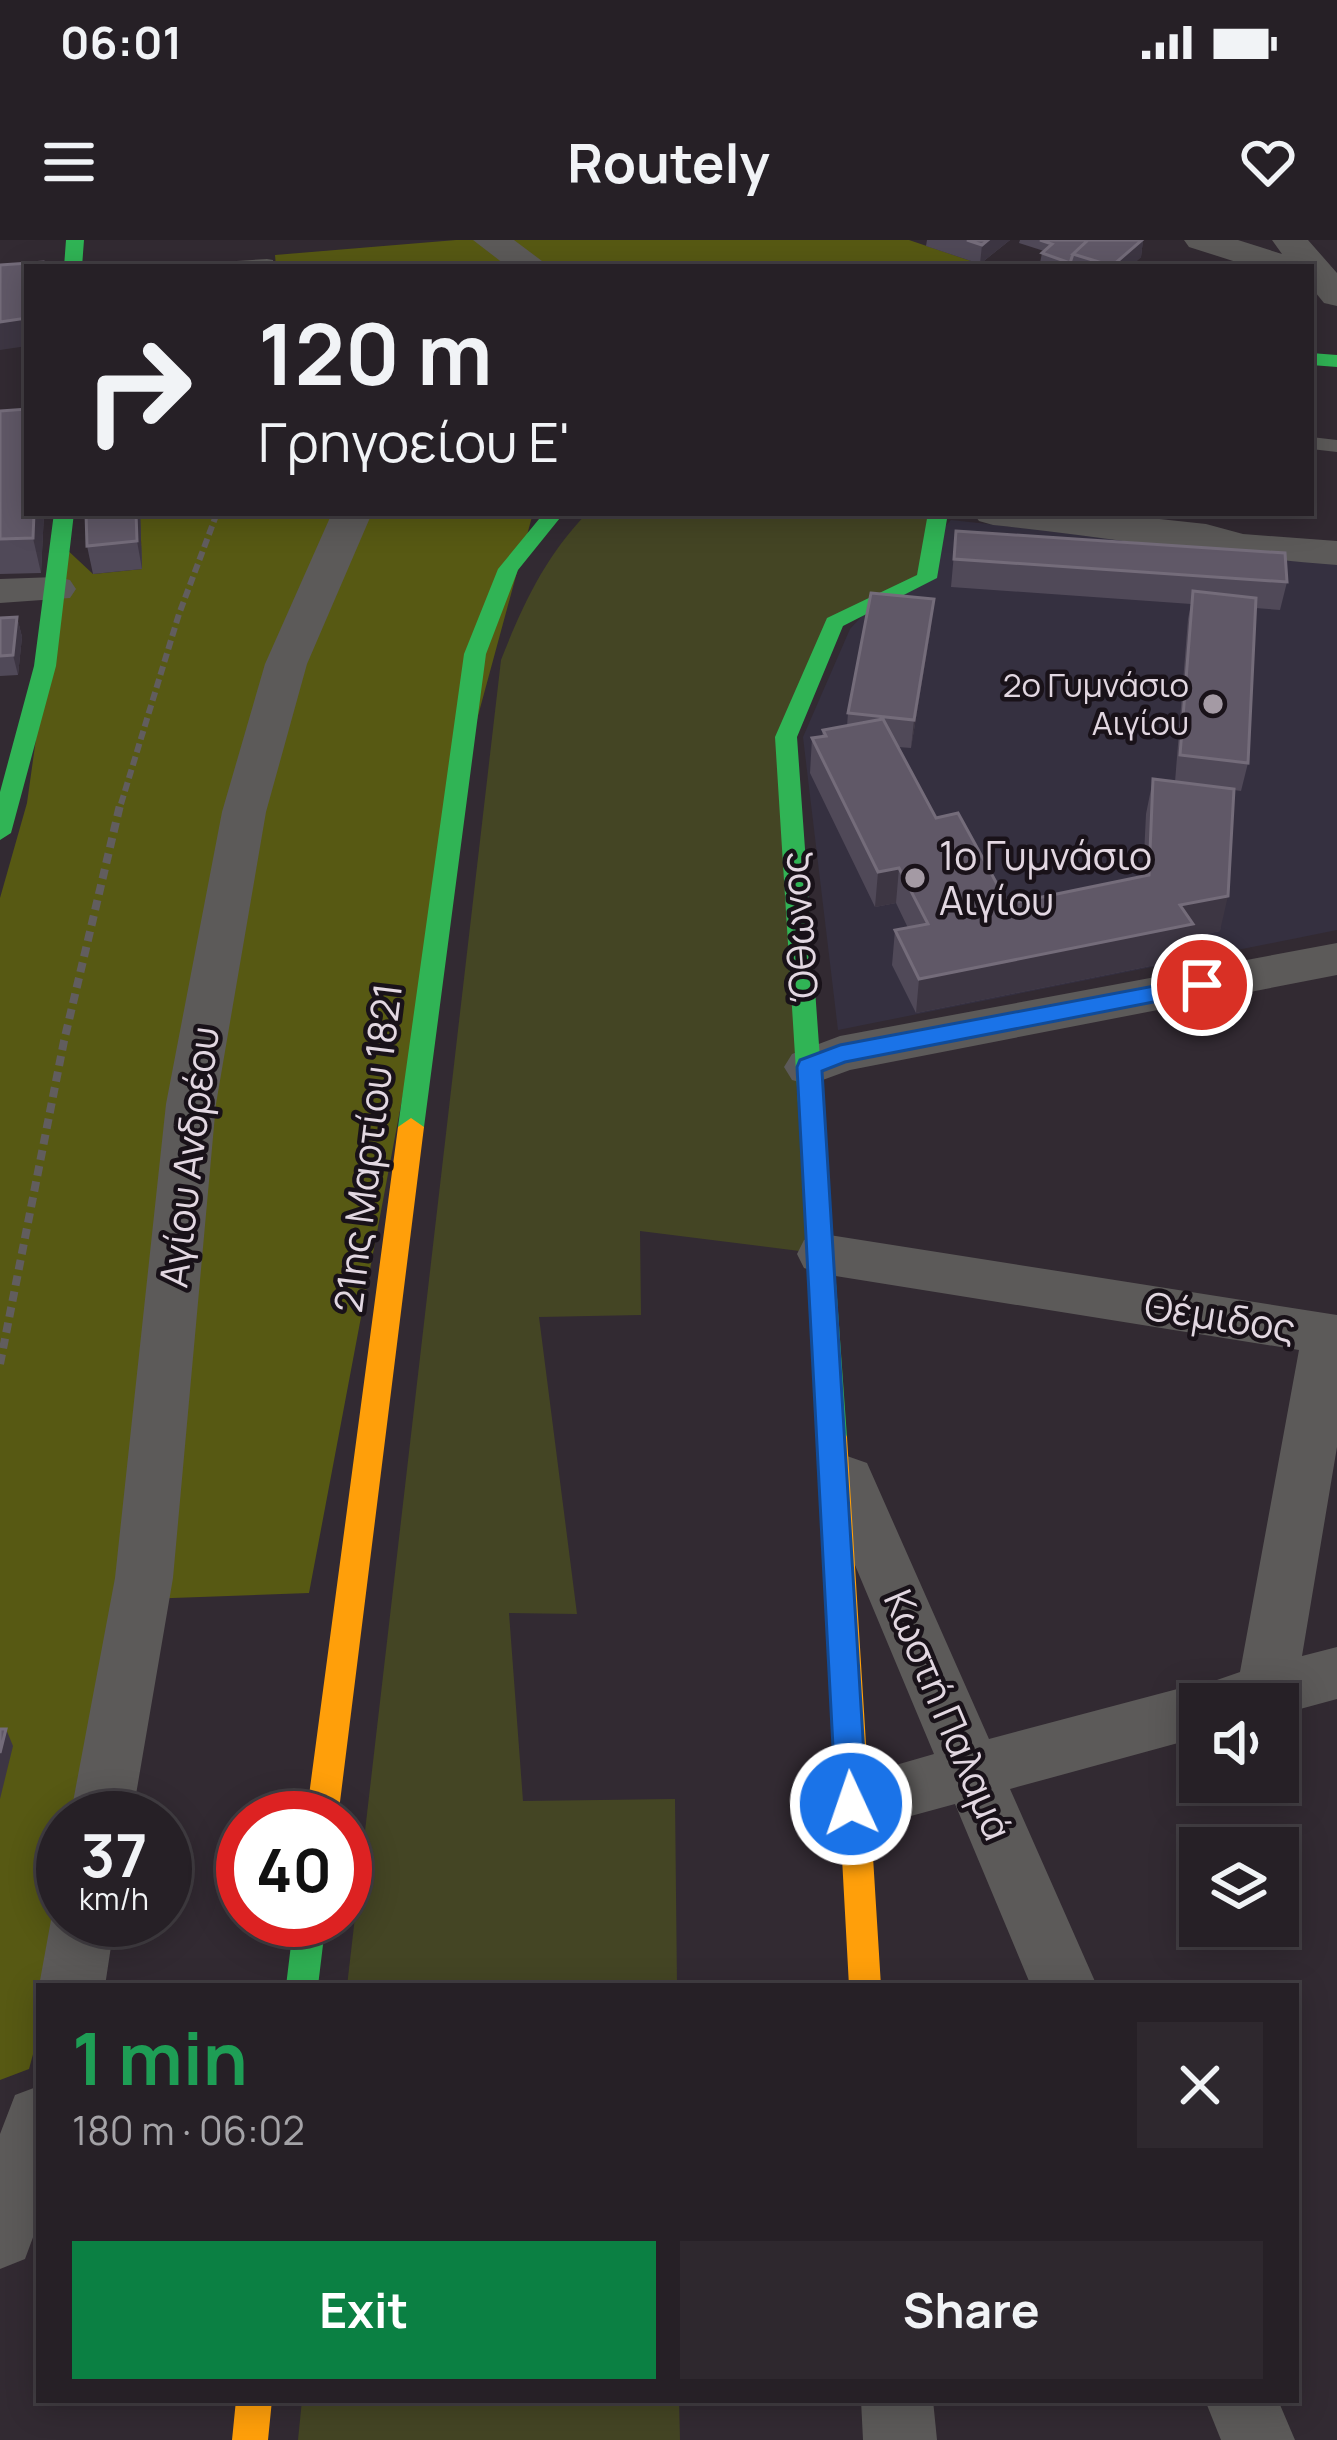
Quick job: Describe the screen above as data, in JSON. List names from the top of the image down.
{
  "streets": {
    "main road": ["Όθωνος", "21ης Μαρτίου 1821"],
    "street": ["Αγίου Ανδρέου", "Θέμιδος", "Κωστή Παλαμά"]
  },
  "crossings": [
    ["Όθωνος", "Θέμιδος"],
    ["Όθωνος", "Κωστή Παλαμά"]
  ],
  "places": ["2ο Γυμνάσιο Αιγίου", "1ο Γυμνάσιο Αιγίου"],
  "page": {
    "status": "06:01",
    "header": "Routely",
    "turn": ["120 m", "Γρηγοείου Ε'"],
    "speed": "37 km/h",
    "limit": "40",
    "heading": ["1 min", "180 m · 06:02"],
    "buttons": ["Exit", "Share"]
  }
}
